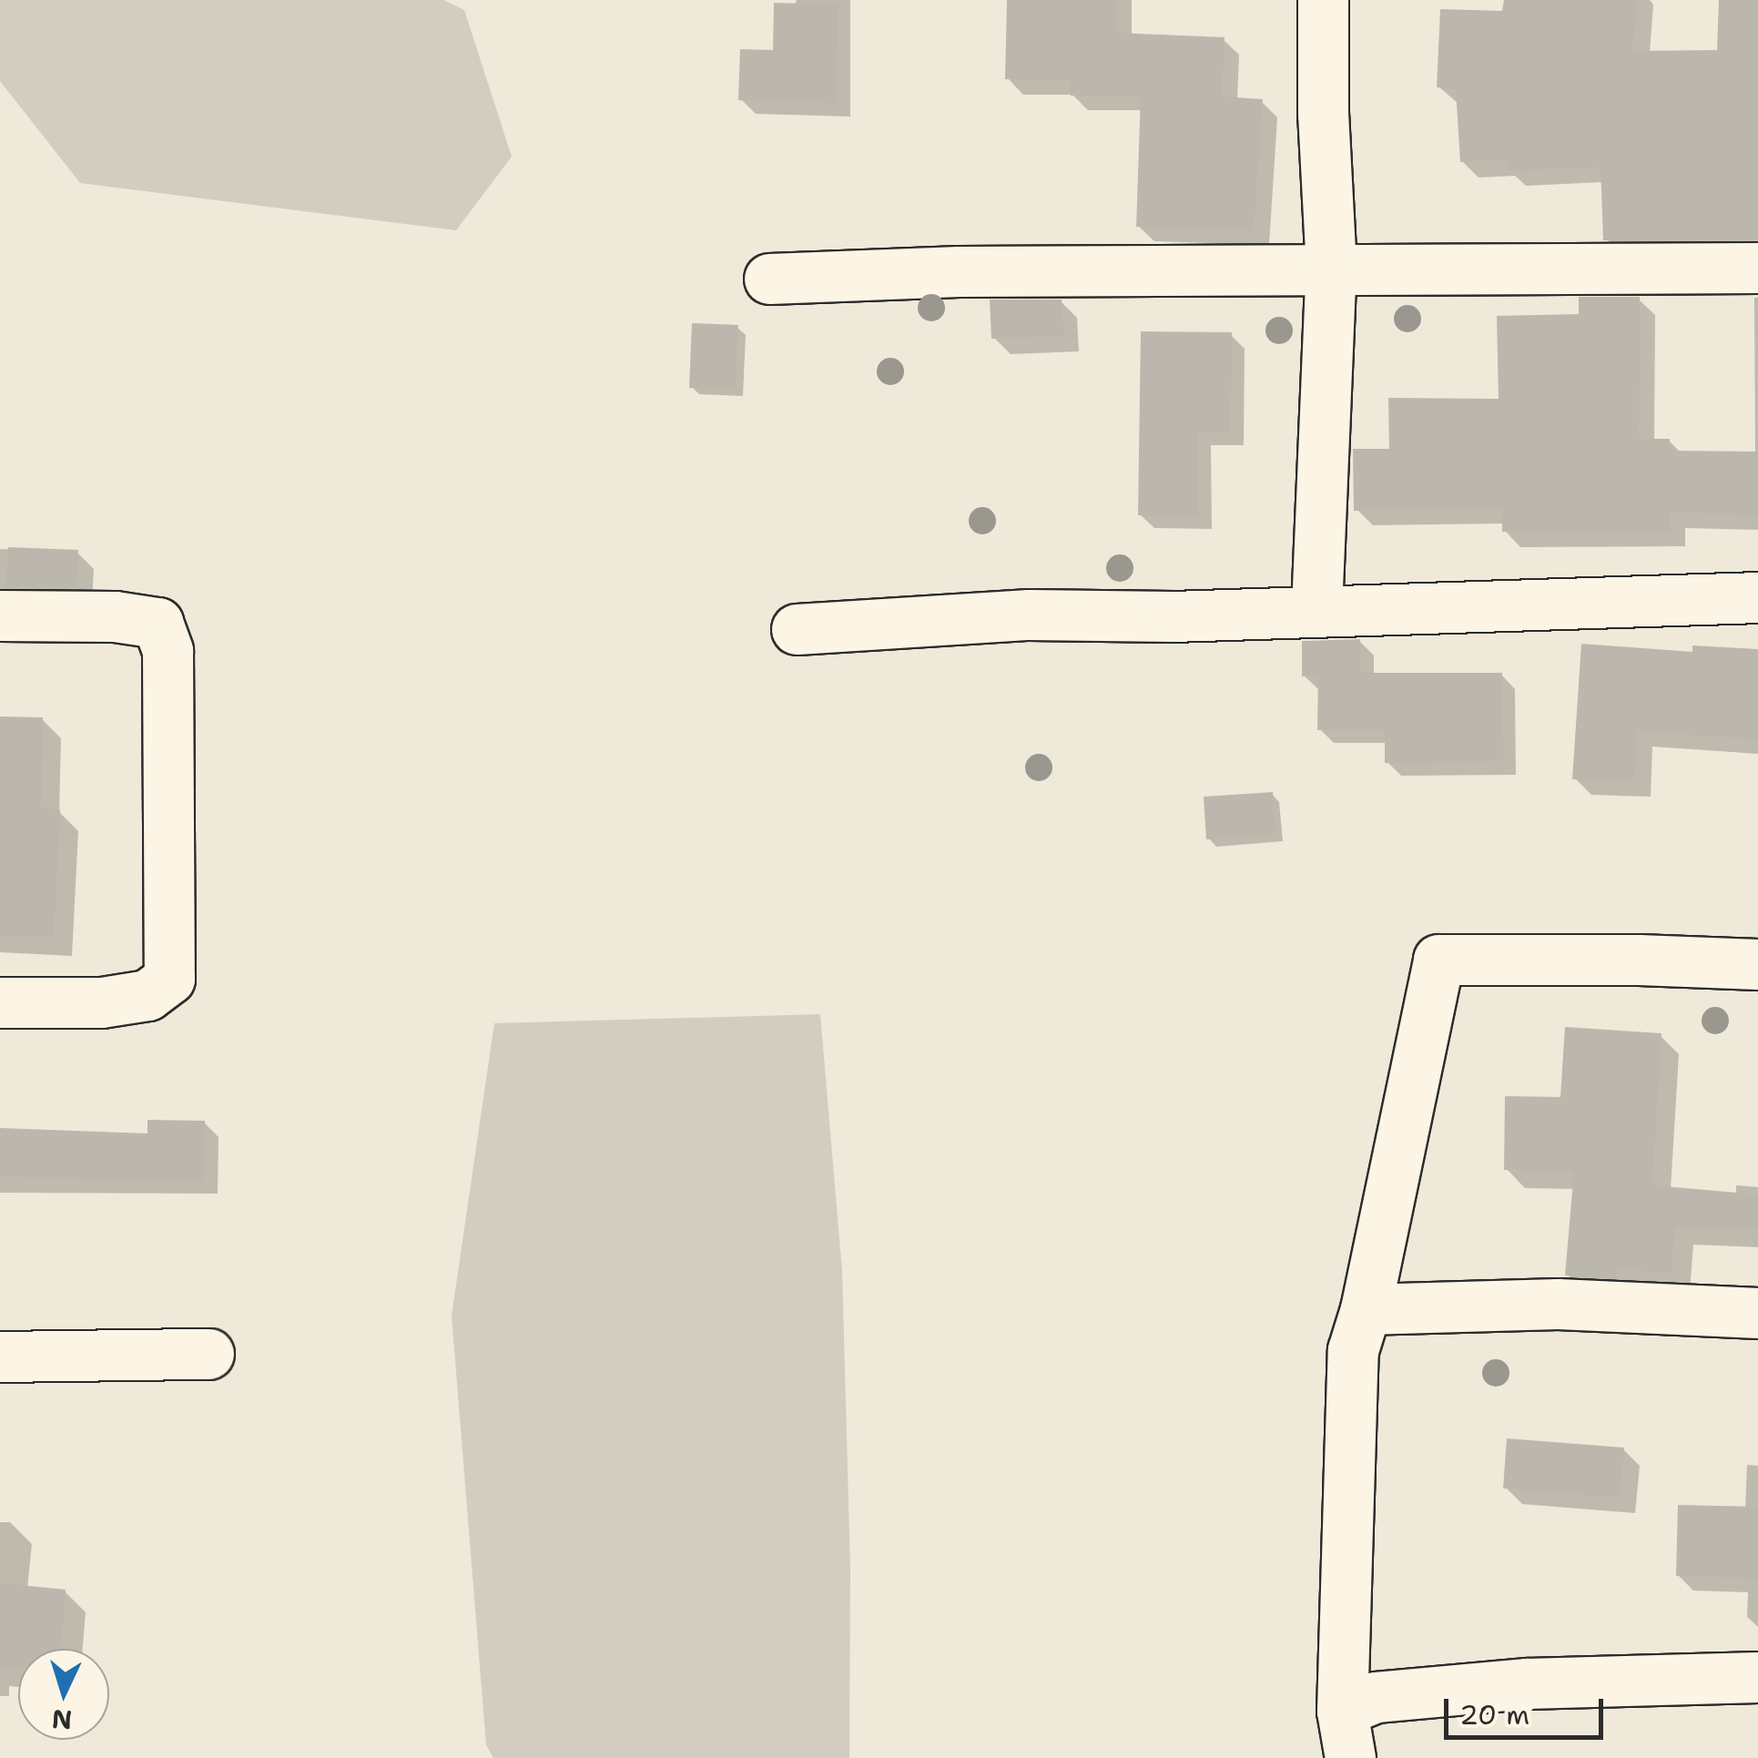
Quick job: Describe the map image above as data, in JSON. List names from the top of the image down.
{
  "scale_bar": "20 m",
  "north": "bottom"
}
